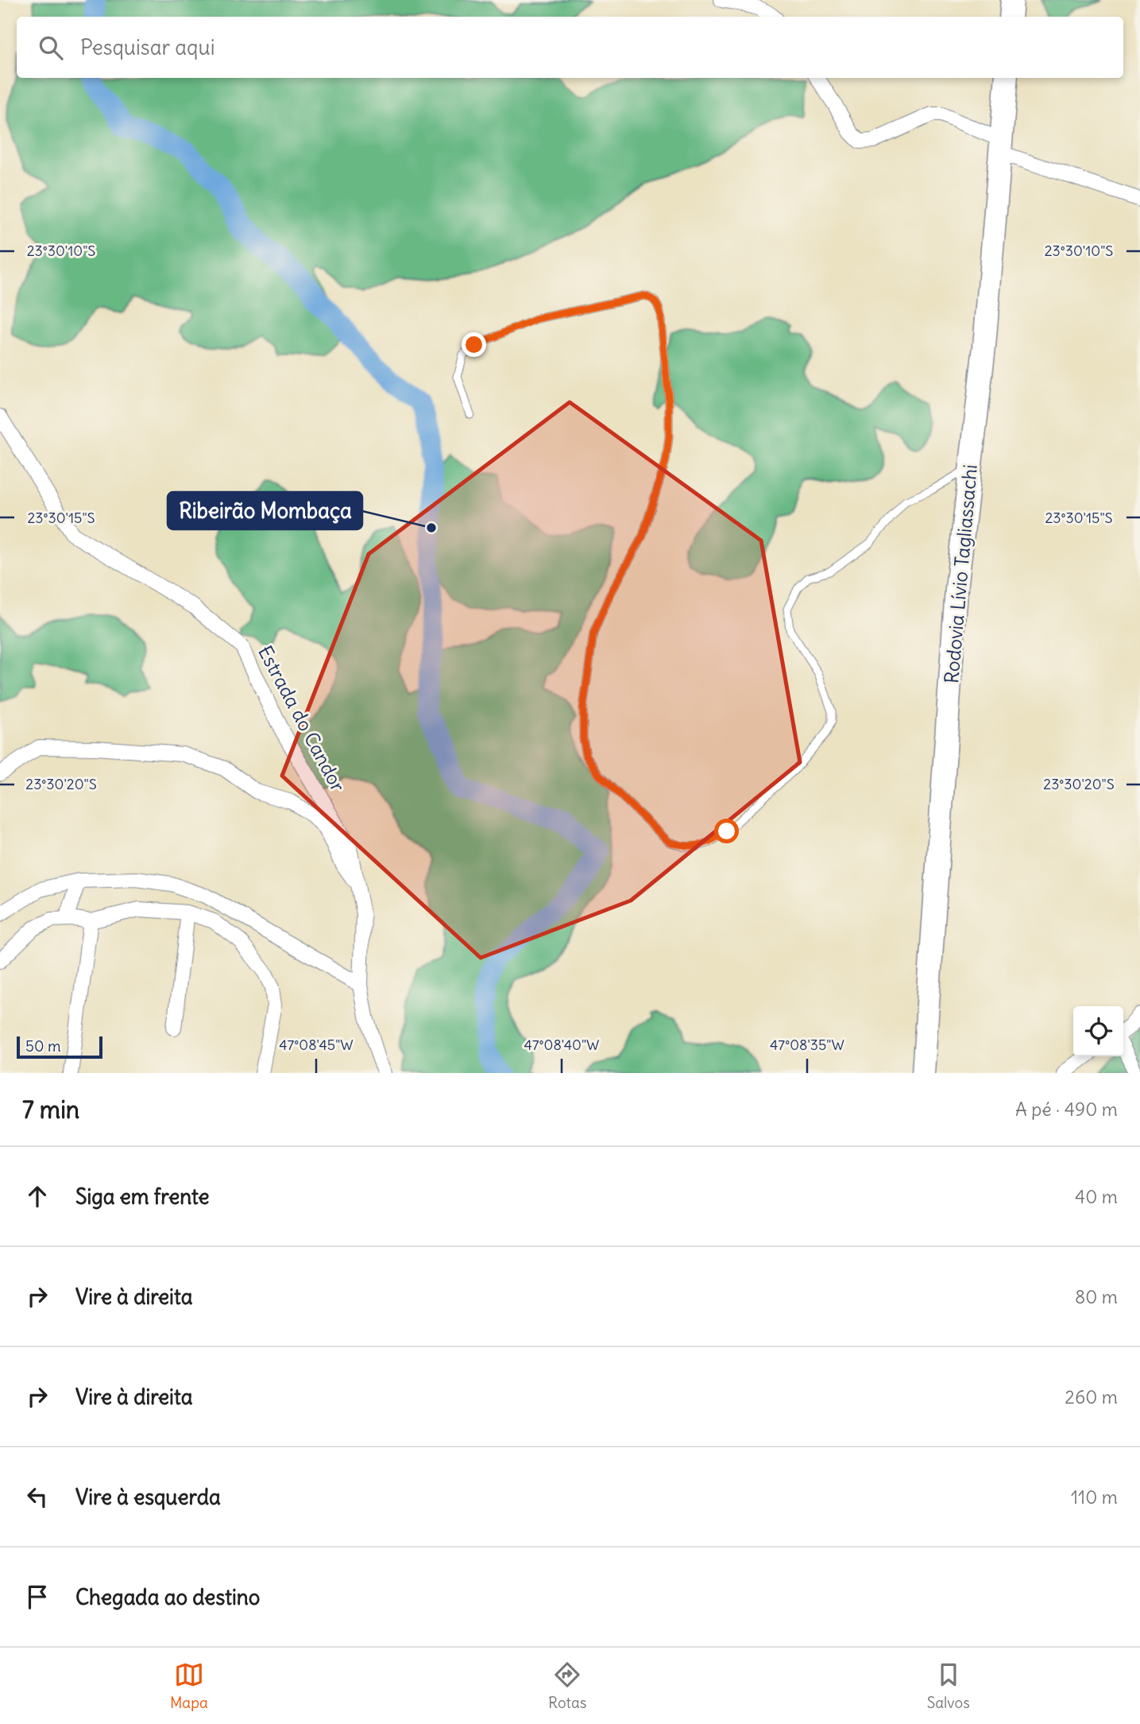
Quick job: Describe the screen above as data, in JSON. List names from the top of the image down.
{
  "streets": {
    "highway": ["Rodovia Lívio Tagliassachi"],
    "street": ["Estrada do Candor"]
  },
  "places": ["Ribeirão Mombaça"],
  "scale_bar": "50 m",
  "page": {
    "search": "Pesquisar aqui",
    "scale": "50 m",
    "heading": ["7 min", "A pé · 490 m"],
    "list": [
      ["Siga em frente", "40 m"],
      ["Vire à direita", "80 m"],
      ["Vire à direita", "260 m"],
      ["Vire à esquerda", "110 m"],
      "Chegada ao destino"
    ],
    "nav": ["Mapa", "Rotas", "Salvos"]
  },
  "coordinates": [
    "23°30'10\"S",
    "23°30'15\"S",
    "23°30'20\"S",
    "47°08'45\"W",
    "47°08'40\"W",
    "47°08'35\"W"
  ]
}
